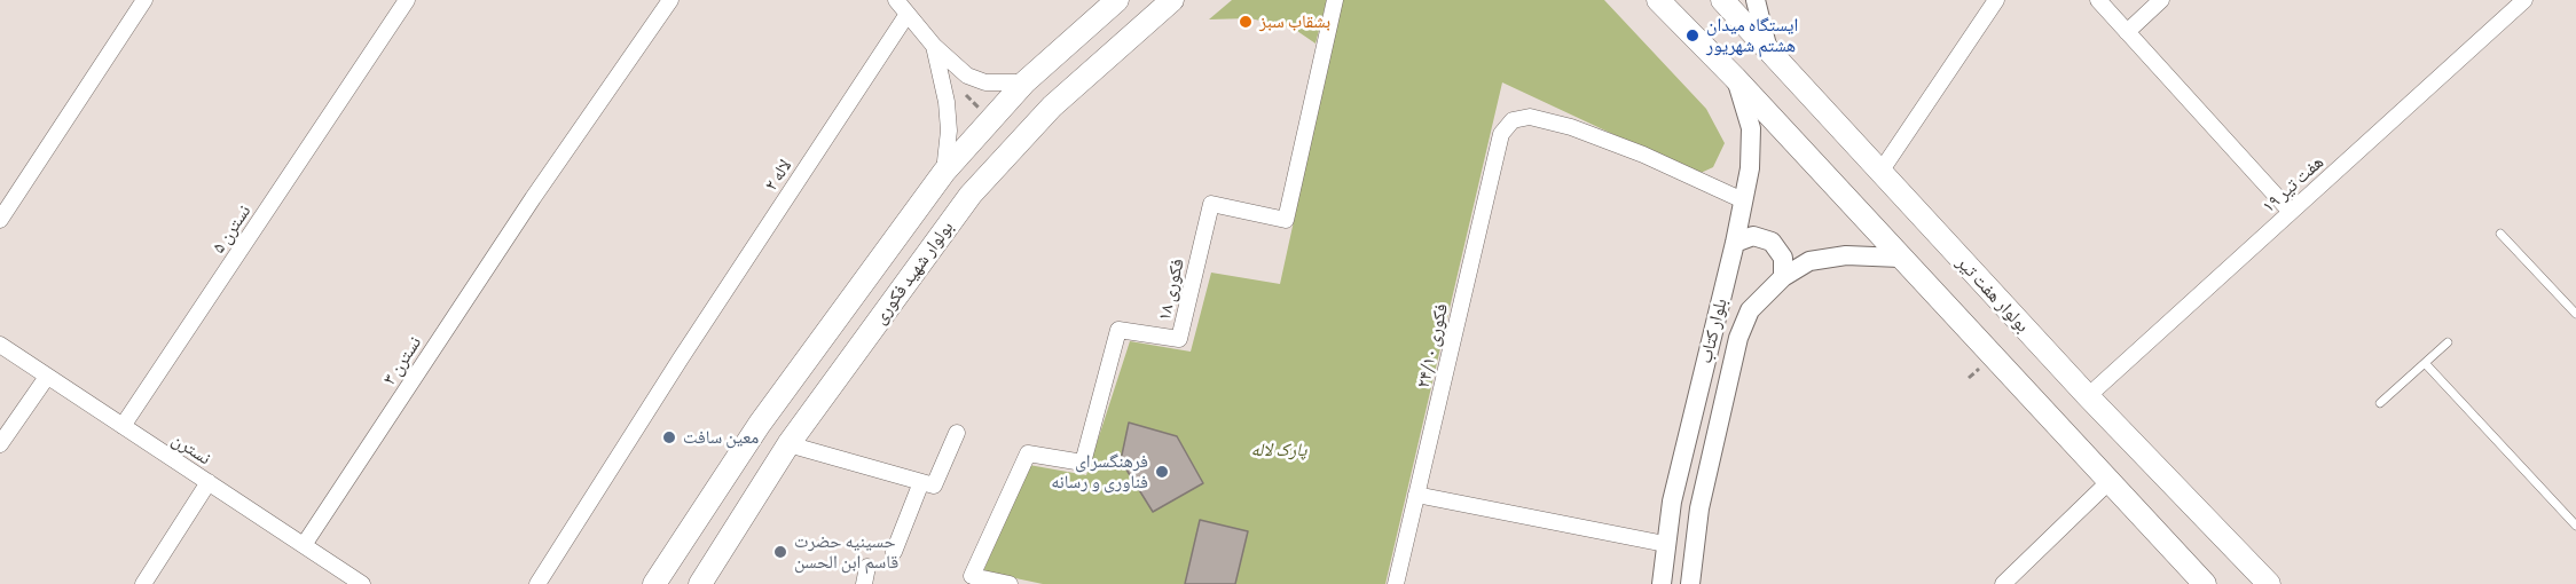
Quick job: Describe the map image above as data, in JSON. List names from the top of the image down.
{
  "streets": {
    "main road": ["بولوار شهید فکوری", "بولوار هفت تیر"],
    "street": [
      "لاله ۲",
      "هفت تیر ۱۹",
      "نسترن ۵",
      "فکوری ١٨",
      "بلوار کتاب",
      "فکوری ۲۴/۱۰",
      "نسترن ۳",
      "نسترن"
    ]
  },
  "crossings": [
    ["هفت تیر ۱۹", "بولوار هفت تیر"],
    ["نسترن ۵", "نسترن"],
    ["بلوار کتاب", "فکوری ۲۴/۱۰"],
    ["نسترن ۳", "نسترن"]
  ],
  "parks": ["پارک لاله"],
  "places": [
    "بشقاب سبز",
    "ایستگاه میدان هشتم شهریور",
    "معین سافت",
    "فرهنگسرای فناوری و رسانه",
    "حسینیه حضرت قاسم ابن الحسن"
  ]
}
